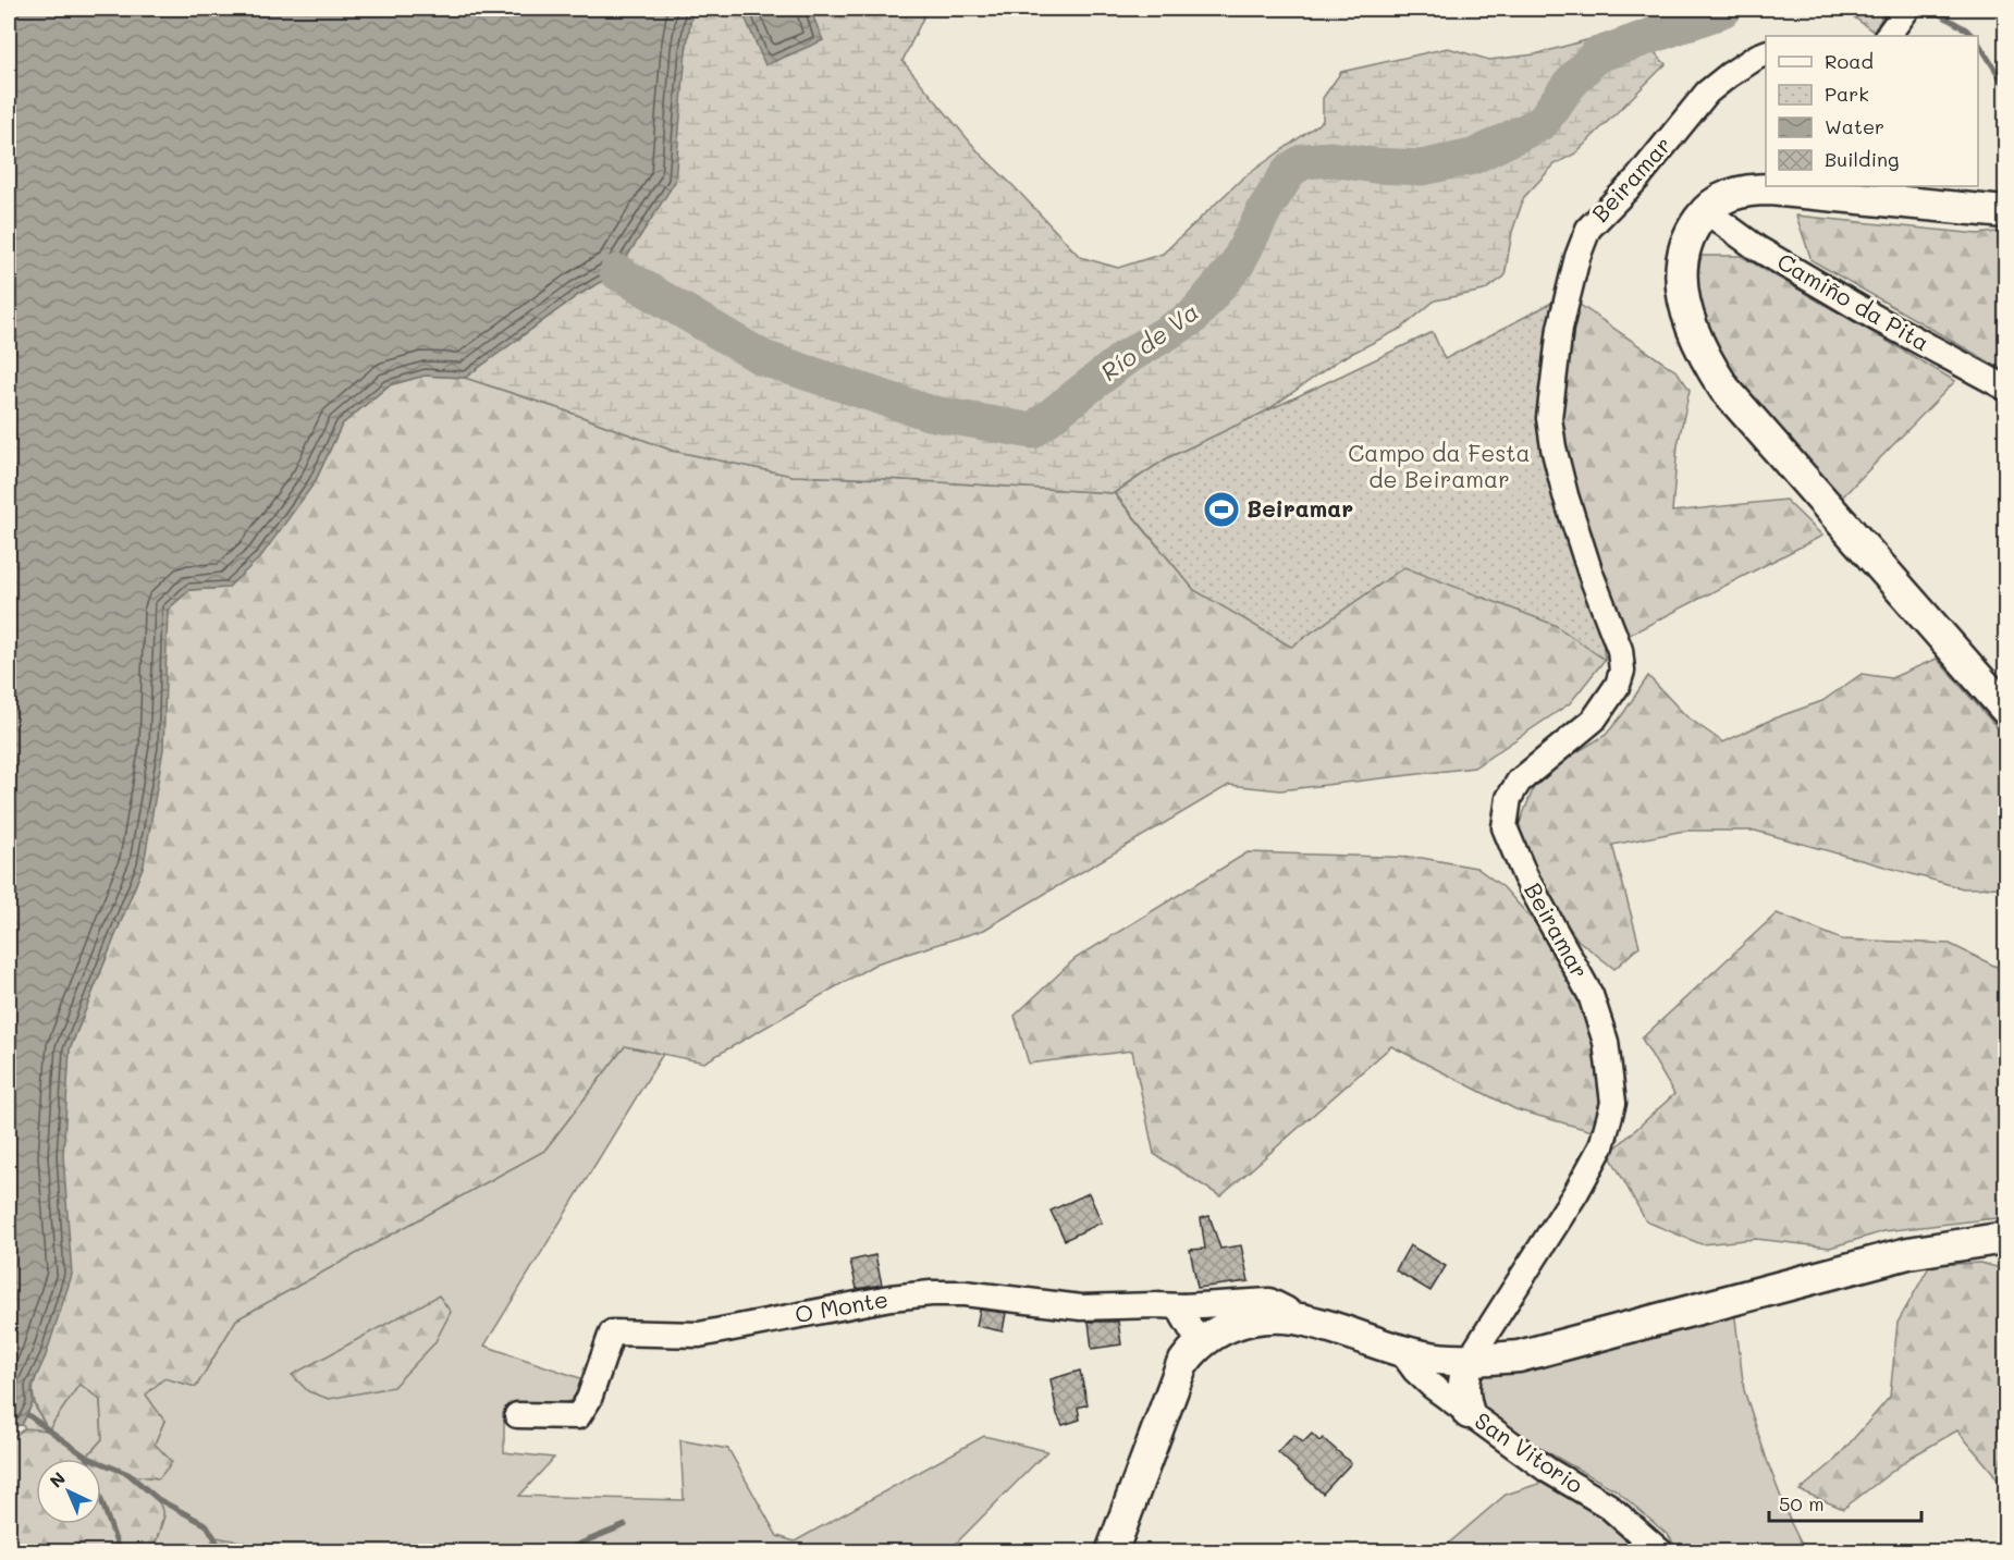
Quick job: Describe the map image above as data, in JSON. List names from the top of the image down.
{
  "streets": {
    "street": [
      "Beiramar",
      "Camiño da Pita",
      "O Monte",
      "San Vitorio"
    ]
  },
  "water": ["Río de Va"],
  "parks": ["Campo da Festa de Beiramar"],
  "places": {
    "sports": ["Beiramar"]
  },
  "legend": [
    "Road",
    "Park",
    "Water",
    "Building"
  ],
  "scale_bar": "50 m",
  "north": "top left"
}
